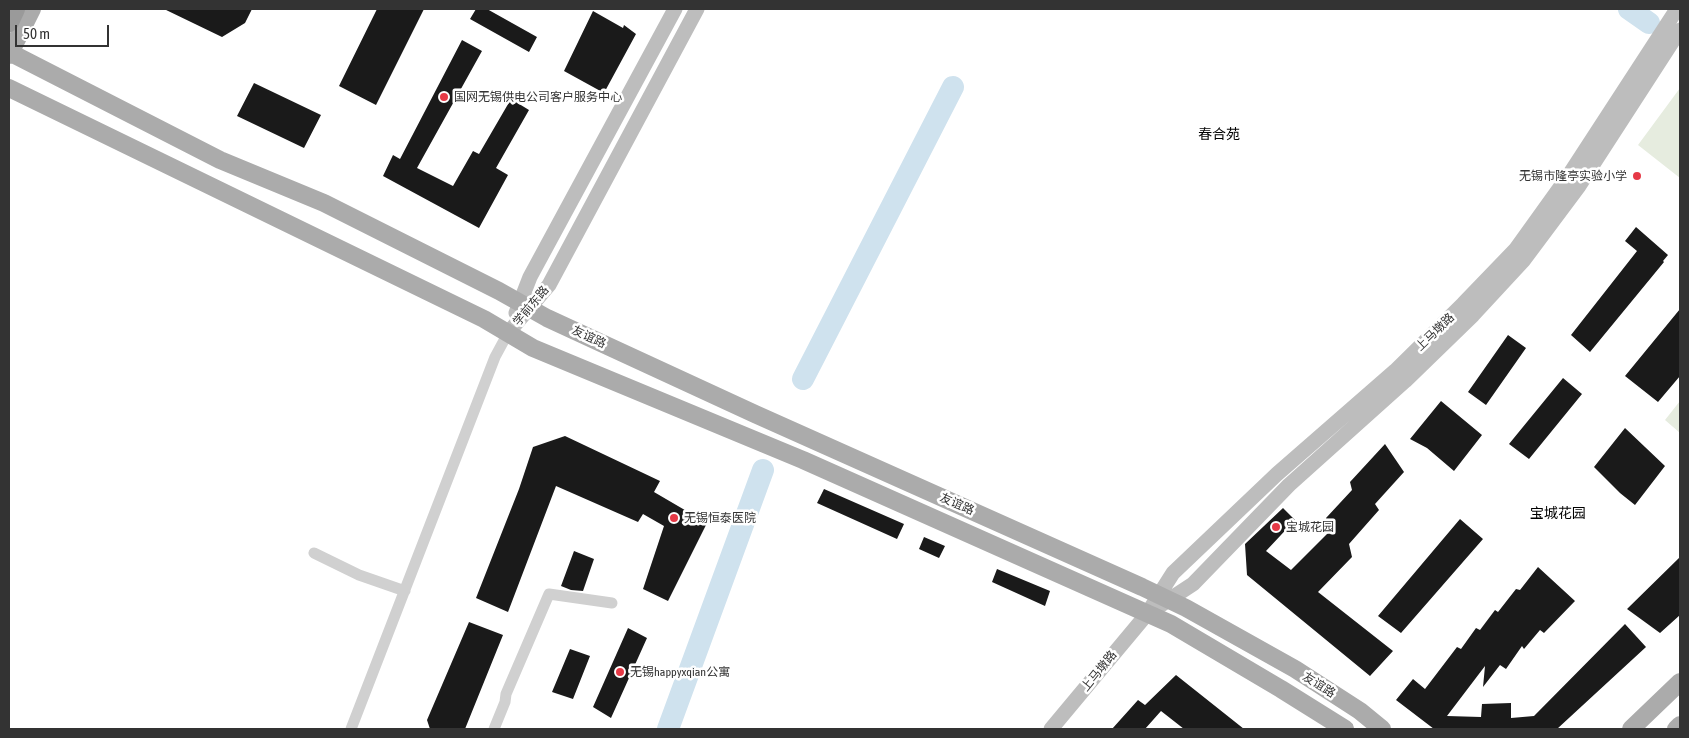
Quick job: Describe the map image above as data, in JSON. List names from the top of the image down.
{
  "streets": {
    "main road": ["友谊路"],
    "street": ["学前东路", "上马墩路"]
  },
  "crossings": [
    ["学前东路", "友谊路"],
    ["上马墩路", "友谊路"]
  ],
  "districts": ["春合苑", "宝城花园"],
  "places": [
    "国网无锡供电公司客户服务中心",
    "无锡市隆亭实验小学",
    "无锡恒泰医院",
    "宝城花园",
    "无锡happyxqian公寓"
  ],
  "scale_bar": "50 m"
}
